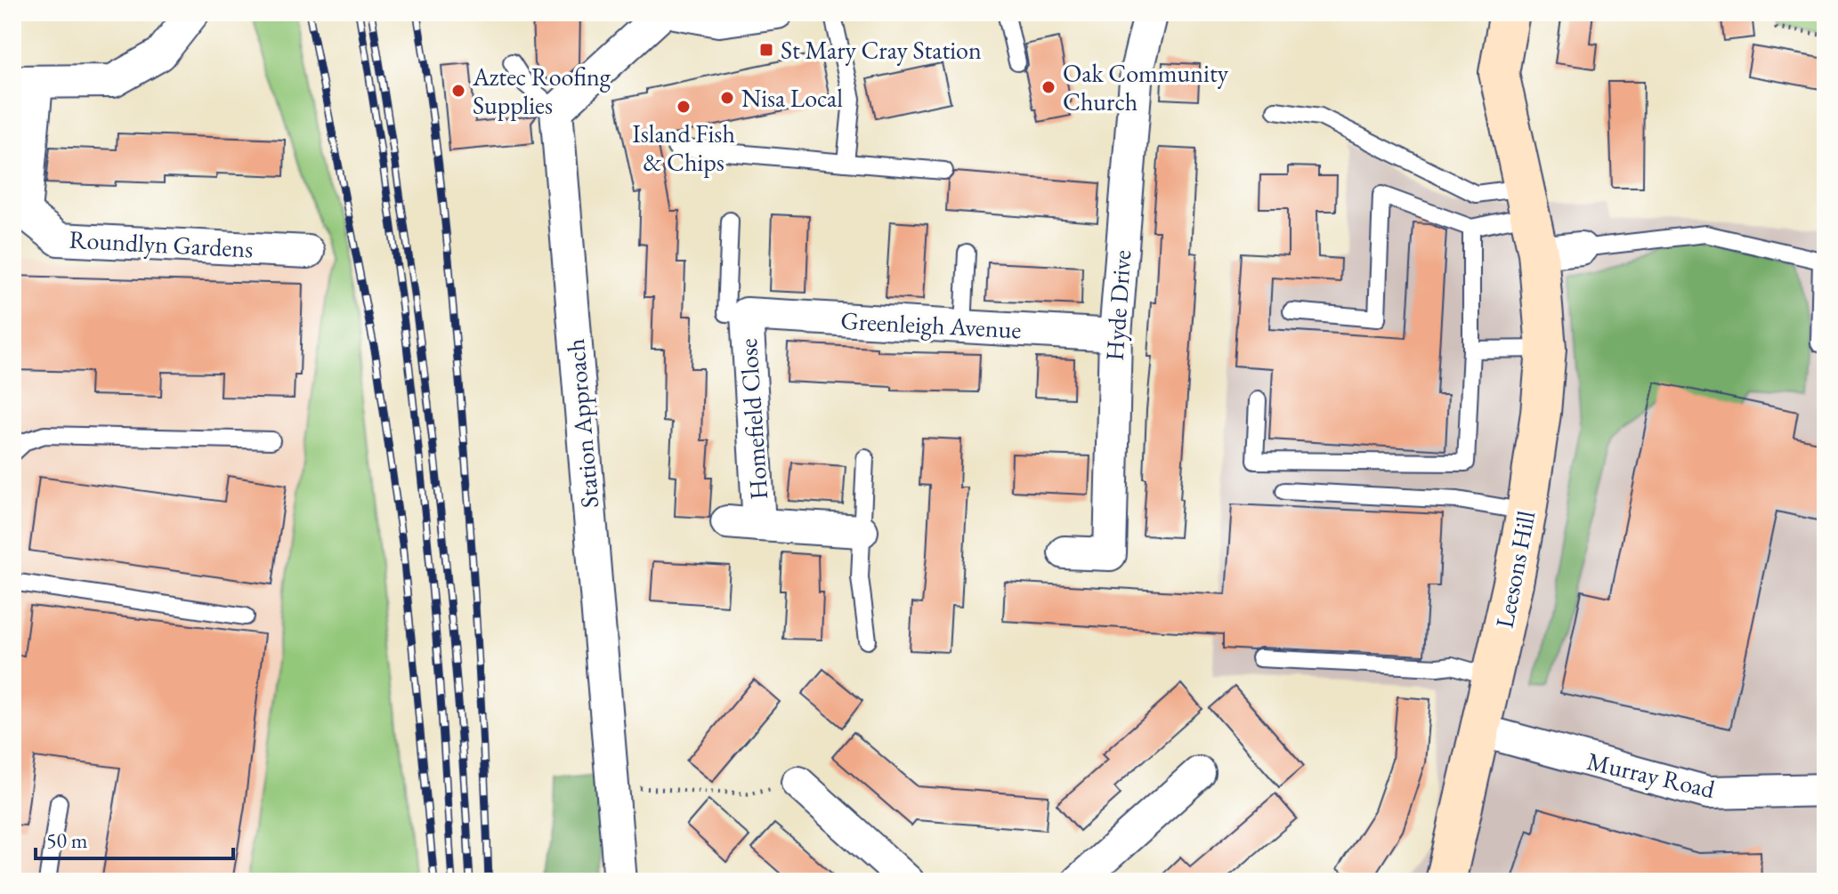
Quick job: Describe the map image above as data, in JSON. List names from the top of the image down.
{
  "streets": {
    "street": [
      "Roundlyn Gardens",
      "Hyde Drive",
      "Greenleigh Avenue",
      "Homefield Close",
      "Station Approach",
      "Leesons Hill",
      "Murray Road"
    ]
  },
  "crossings": [
    ["Hyde Drive", "Greenleigh Avenue"],
    ["Greenleigh Avenue", "Homefield Close"],
    ["Leesons Hill", "Murray Road"]
  ],
  "places": {
    "transit": ["St Mary Cray Station"],
    "other": [
      "Oak Community Church",
      "Aztec Roofing Supplies",
      "Nisa Local",
      "Island Fish & Chips"
    ]
  },
  "scale_bar": "50 m"
}
